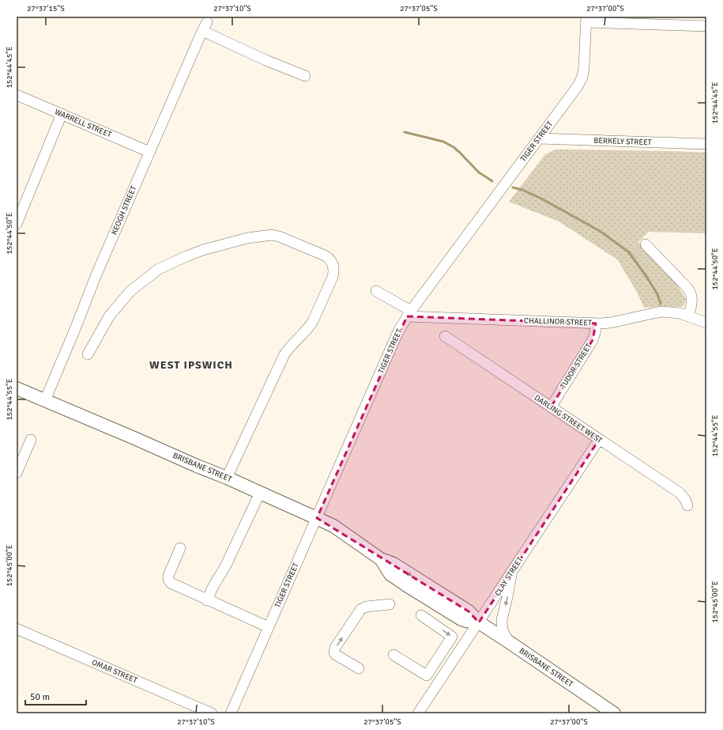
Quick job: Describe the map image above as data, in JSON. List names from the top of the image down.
{
  "streets": {
    "main road": ["BRISBANE STREET"],
    "street": [
      "WARRELL STREET",
      "TIGER STREET",
      "BERKELY STREET",
      "KEOGH STREET",
      "CHALLINOR STREET",
      "TUDOR STREET",
      "DARLING STREET WEST",
      "CLAY STREET",
      "OMAR STREET"
    ]
  },
  "crossings": [
    ["WARRELL STREET", "KEOGH STREET"],
    ["TIGER STREET", "BERKELY STREET"],
    ["TIGER STREET", "CHALLINOR STREET"],
    ["TIGER STREET", "BRISBANE STREET"],
    ["KEOGH STREET", "BRISBANE STREET"],
    ["CHALLINOR STREET", "TUDOR STREET"],
    ["TUDOR STREET", "DARLING STREET WEST"],
    ["DARLING STREET WEST", "CLAY STREET"],
    ["BRISBANE STREET", "CLAY STREET"]
  ],
  "districts": ["WEST IPSWICH"],
  "scale_bar": "50 m",
  "coordinates": [
    "27°37'15\"S",
    "27°37'10\"S",
    "27°37'05\"S",
    "27°37'00\"S",
    "152°44'45\"E",
    "152°44'50\"E",
    "152°44'55\"E",
    "152°45'00\"E"
  ]
}
